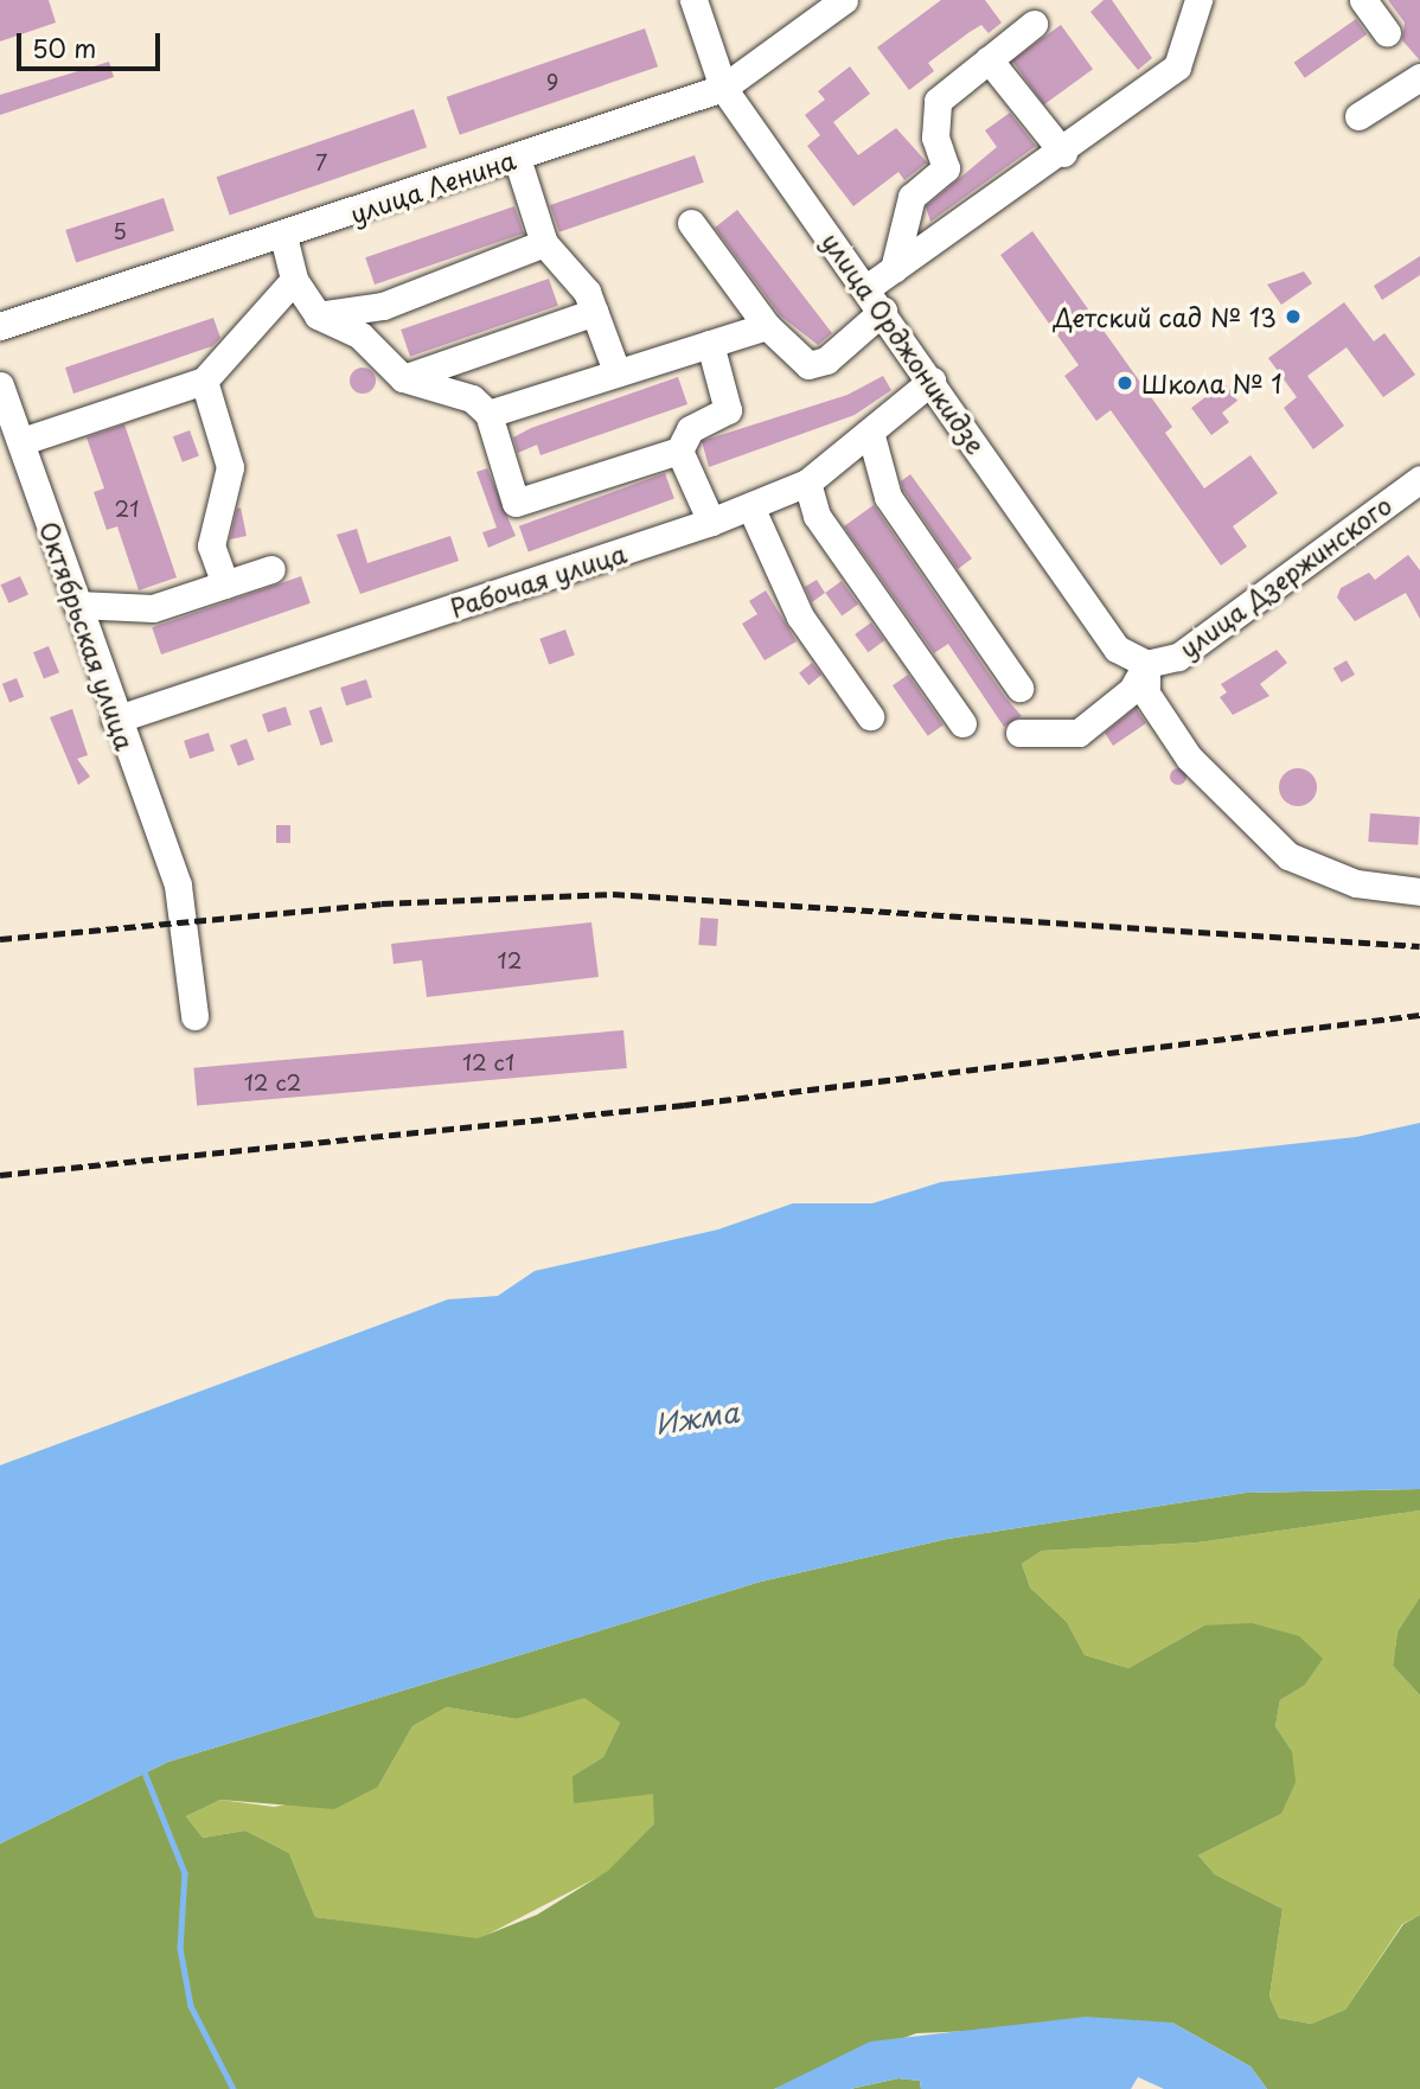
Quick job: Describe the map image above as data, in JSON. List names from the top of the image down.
{
  "streets": {
    "street": [
      "улица Ленина",
      "улица Орджоникидзе",
      "улица Дзержинского",
      "Рабочая улица",
      "Октябрьская улица"
    ]
  },
  "crossings": [
    ["улица Ленина", "улица Орджоникидзе"],
    ["улица Орджоникидзе", "улица Дзержинского"],
    ["улица Орджоникидзе", "Рабочая улица"],
    ["Рабочая улица", "Октябрьская улица"]
  ],
  "water": ["Ижма"],
  "places": ["Детский сад № 13", "Школа № 1"],
  "house_numbers": [
    "9",
    "7",
    "5",
    "21",
    "12",
    "12 с1",
    "12 с2"
  ],
  "scale_bar": "50 m"
}
